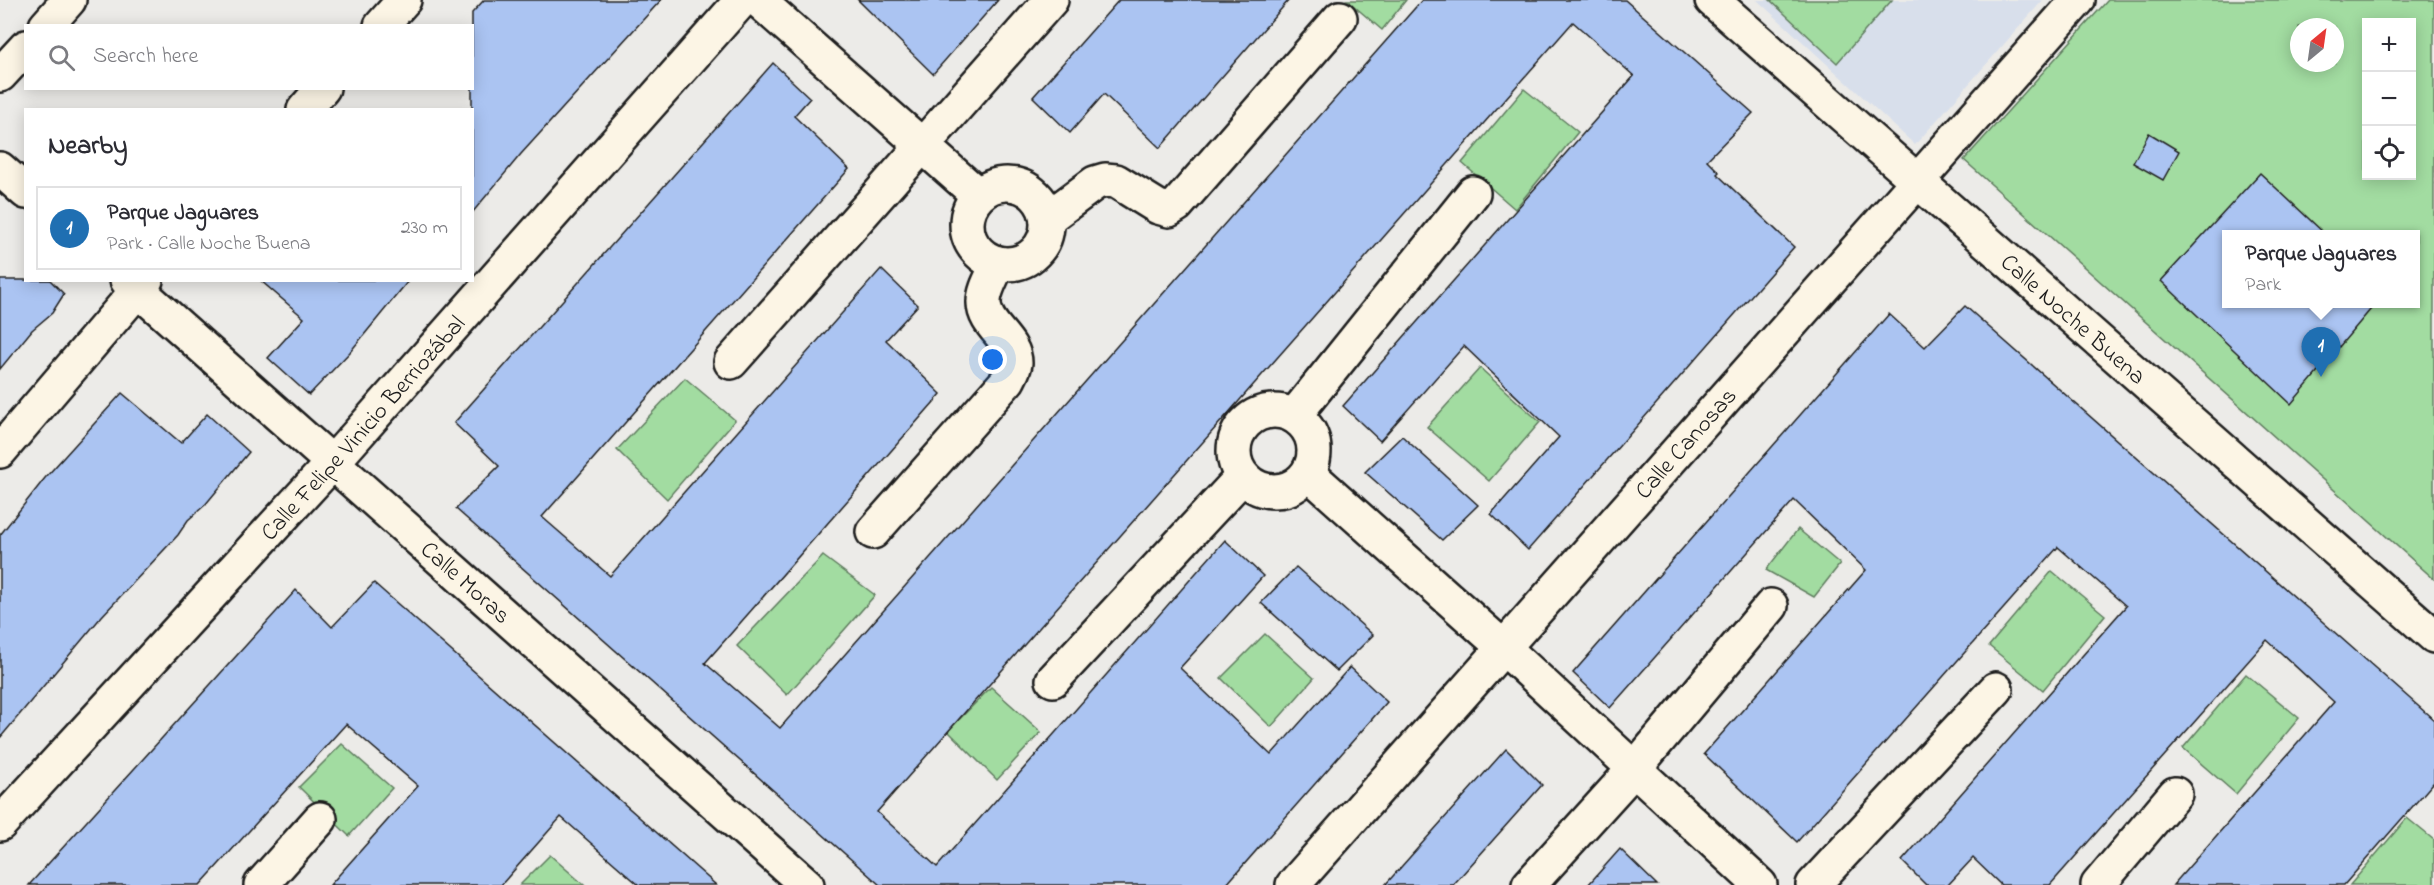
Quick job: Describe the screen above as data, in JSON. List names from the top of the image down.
{
  "streets": {
    "street": [
      "Calle Noche Buena",
      "Calle Felipe Vinicio Berriozábal",
      "Calle Canosas",
      "Calle Moras"
    ]
  },
  "crossings": [
    ["Calle Noche Buena", "Calle Canosas"],
    ["Calle Felipe Vinicio Berriozábal", "Calle Moras"]
  ],
  "north": "top right",
  "page": {
    "map_buttons": ["+", "−"],
    "search": "Search here",
    "heading": "Nearby",
    "list": [
      {
        "mark": "1",
        "name": "Parque Jaguares",
        "note": "Park · Calle Noche Buena",
        "value": "230 m"
      }
    ],
    "popup": ["Parque Jaguares", "Park"],
    "pins": "1"
  }
}
